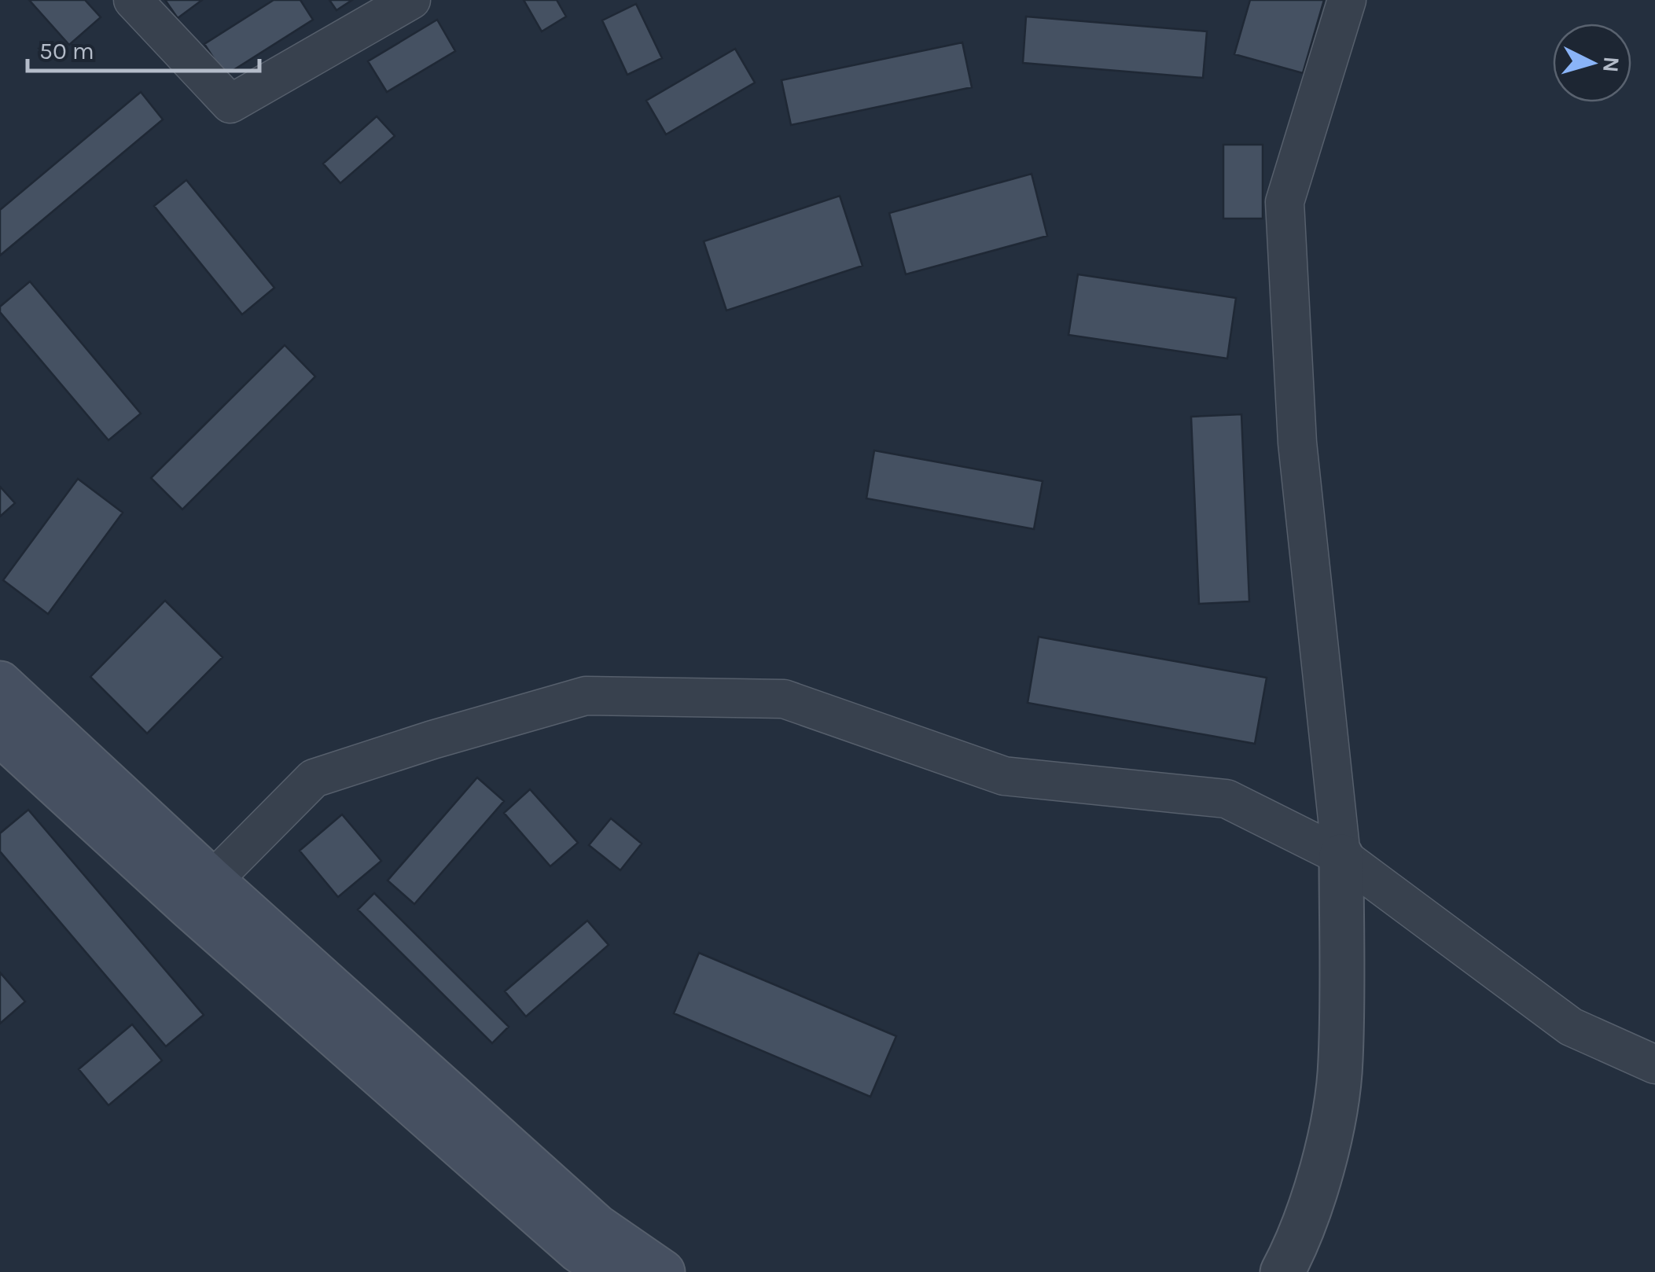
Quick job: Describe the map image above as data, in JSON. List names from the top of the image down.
{
  "scale_bar": "50 m",
  "north": "right"
}
